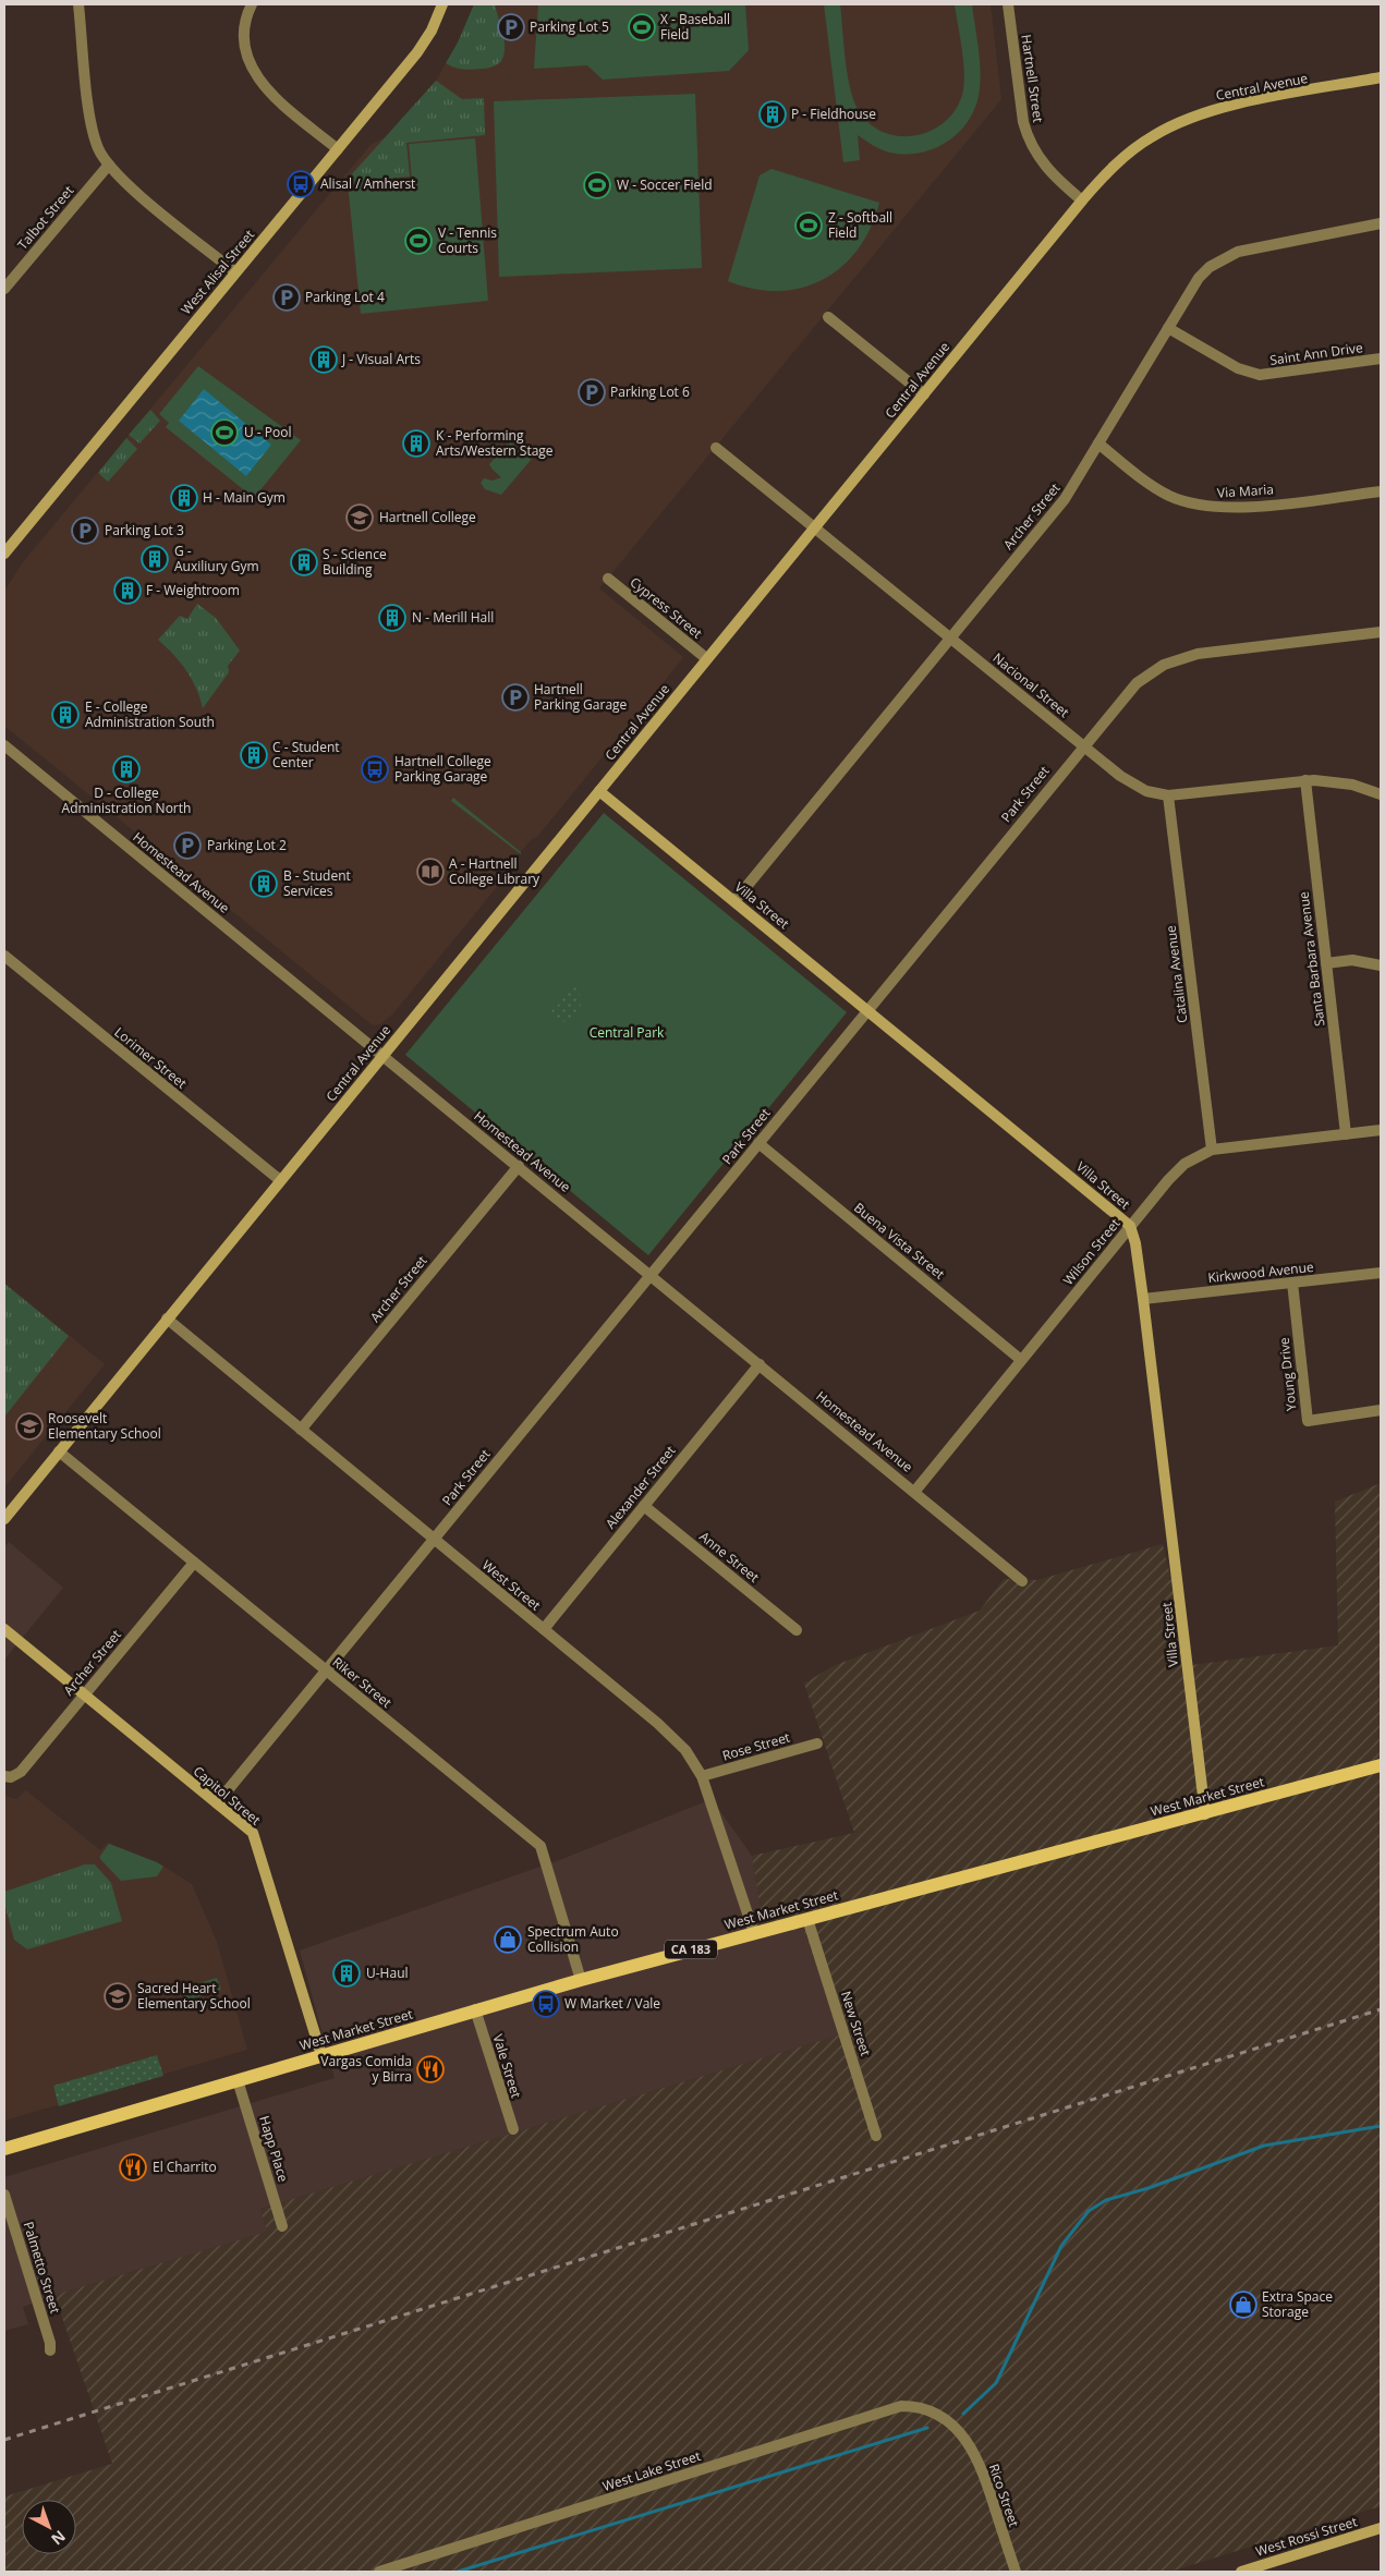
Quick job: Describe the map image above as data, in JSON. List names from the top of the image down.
{
  "streets": {
    "main road": ["West Market Street", "CA 183"],
    "street": [
      "Hartnell Street",
      "Central Avenue",
      "Talbot Street",
      "West Alisal Street",
      "Saint Ann Drive",
      "Via Maria",
      "Archer Street",
      "Cypress Street",
      "Nacional Street",
      "Park Street",
      "Homestead Avenue",
      "Villa Street",
      "Santa Barbara Avenue",
      "Catalina Avenue",
      "Lorimer Street",
      "Buena Vista Street",
      "Wilson Street",
      "Kirkwood Avenue",
      "Young Drive",
      "Alexander Street",
      "Anne Street",
      "West Street",
      "Riker Street",
      "Rose Street",
      "Capitol Street",
      "New Street",
      "Vale Street",
      "Happ Place",
      "Palmetto Street",
      "West Lake Street",
      "Rico Street",
      "West Rossi Street"
    ]
  },
  "crossings": [
    ["Hartnell Street", "Central Avenue"],
    ["Central Avenue", "Cypress Street"],
    ["Central Avenue", "Nacional Street"],
    ["Central Avenue", "Homestead Avenue"],
    ["Central Avenue", "Villa Street"],
    ["Central Avenue", "Lorimer Street"],
    ["Central Avenue", "West Street"],
    ["Central Avenue", "Riker Street"],
    ["Saint Ann Drive", "Archer Street"],
    ["Via Maria", "Archer Street"],
    ["Archer Street", "Nacional Street"],
    ["Archer Street", "Homestead Avenue"],
    ["Archer Street", "Villa Street"],
    ["Archer Street", "West Street"],
    ["Archer Street", "Riker Street"],
    ["Archer Street", "Capitol Street"],
    ["Nacional Street", "Park Street"],
    ["Nacional Street", "Santa Barbara Avenue"],
    ["Nacional Street", "Catalina Avenue"],
    ["Park Street", "Homestead Avenue"],
    ["Park Street", "Villa Street"],
    ["Park Street", "Buena Vista Street"],
    ["Park Street", "West Street"],
    ["Park Street", "Riker Street"],
    ["Park Street", "Capitol Street"],
    ["Homestead Avenue", "Wilson Street"],
    ["Homestead Avenue", "Alexander Street"],
    ["Villa Street", "Wilson Street"],
    ["Villa Street", "Kirkwood Avenue"],
    ["Villa Street", "West Market Street"],
    ["Santa Barbara Avenue", "Wilson Street"],
    ["Catalina Avenue", "Wilson Street"],
    ["Buena Vista Street", "Wilson Street"],
    ["Kirkwood Avenue", "Young Drive"],
    ["Alexander Street", "Anne Street"],
    ["Alexander Street", "West Street"],
    ["West Street", "Rose Street"],
    ["West Street", "West Market Street"],
    ["Riker Street", "West Market Street"],
    ["Capitol Street", "West Market Street"],
    ["West Market Street", "New Street"],
    ["West Market Street", "Vale Street"],
    ["West Market Street", "Happ Place"],
    ["West Lake Street", "Rico Street"]
  ],
  "parks": ["Central Park"],
  "places": {
    "parking": [
      "Parking Lot 5",
      "Parking Lot 4",
      "Parking Lot 6",
      "Parking Lot 3",
      "Hartnell Parking Garage",
      "Parking Lot 2"
    ],
    "sports": [
      "X - Baseball Field",
      "W - Soccer Field",
      "Z - Softball Field",
      "V - Tennis Courts",
      "U - Pool"
    ],
    "building": [
      "P - Fieldhouse",
      "J - Visual Arts",
      "K - Performing Arts/Western Stage",
      "H - Main Gym",
      "G - Auxiliury Gym",
      "S - Science Building",
      "F - Weightroom",
      "N - Merill Hall",
      "E - College Administration South",
      "C - Student Center",
      "D - College Administration North",
      "B - Student Services",
      "U-Haul"
    ],
    "bus stop": ["Alisal / Amherst", "Hartnell College Parking Garage", "W Market / Vale"],
    "school or university": ["Hartnell College", "Roosevelt Elementary School", "Sacred Heart Elementary School"],
    "library": ["A - Hartnell College Library"],
    "shop": ["Spectrum Auto Collision", "Extra Space Storage"],
    "restaurant": ["Vargas Comida y Birra", "El Charrito"]
  },
  "north": "bottom right"
}
